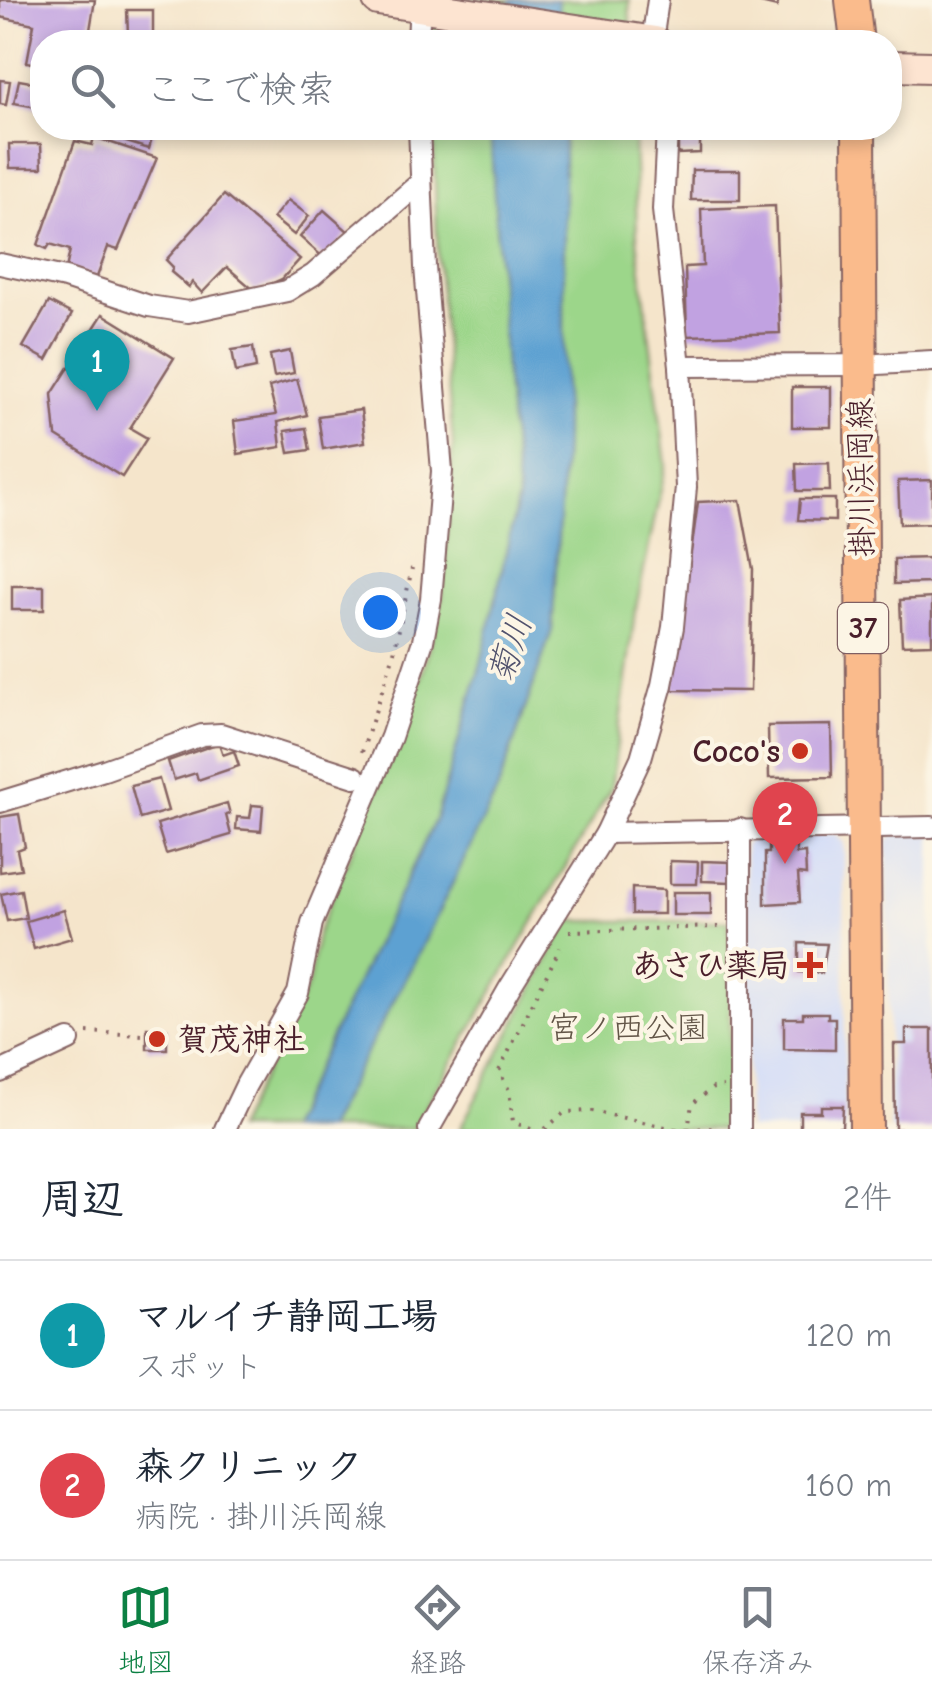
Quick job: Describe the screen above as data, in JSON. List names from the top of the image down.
{
  "streets": {
    "main road": ["掛川浜岡線", "37"]
  },
  "water": ["菊川"],
  "parks": ["宮ノ西公園"],
  "places": {
    "other": ["Coco's", "賀茂神社"],
    "health": ["あさひ薬局"]
  },
  "page": {
    "search": "ここで検索",
    "pins": ["1", "2"],
    "heading": ["周辺", "2件"],
    "list": [
      {
        "mark": "1",
        "name": "マルイチ静岡工場",
        "note": "スポット",
        "value": "120 m"
      },
      {
        "mark": "2",
        "name": "森クリニック",
        "note": "病院 · 掛川浜岡線",
        "value": "160 m"
      }
    ],
    "nav": ["地図", "経路", "保存済み"]
  }
}
